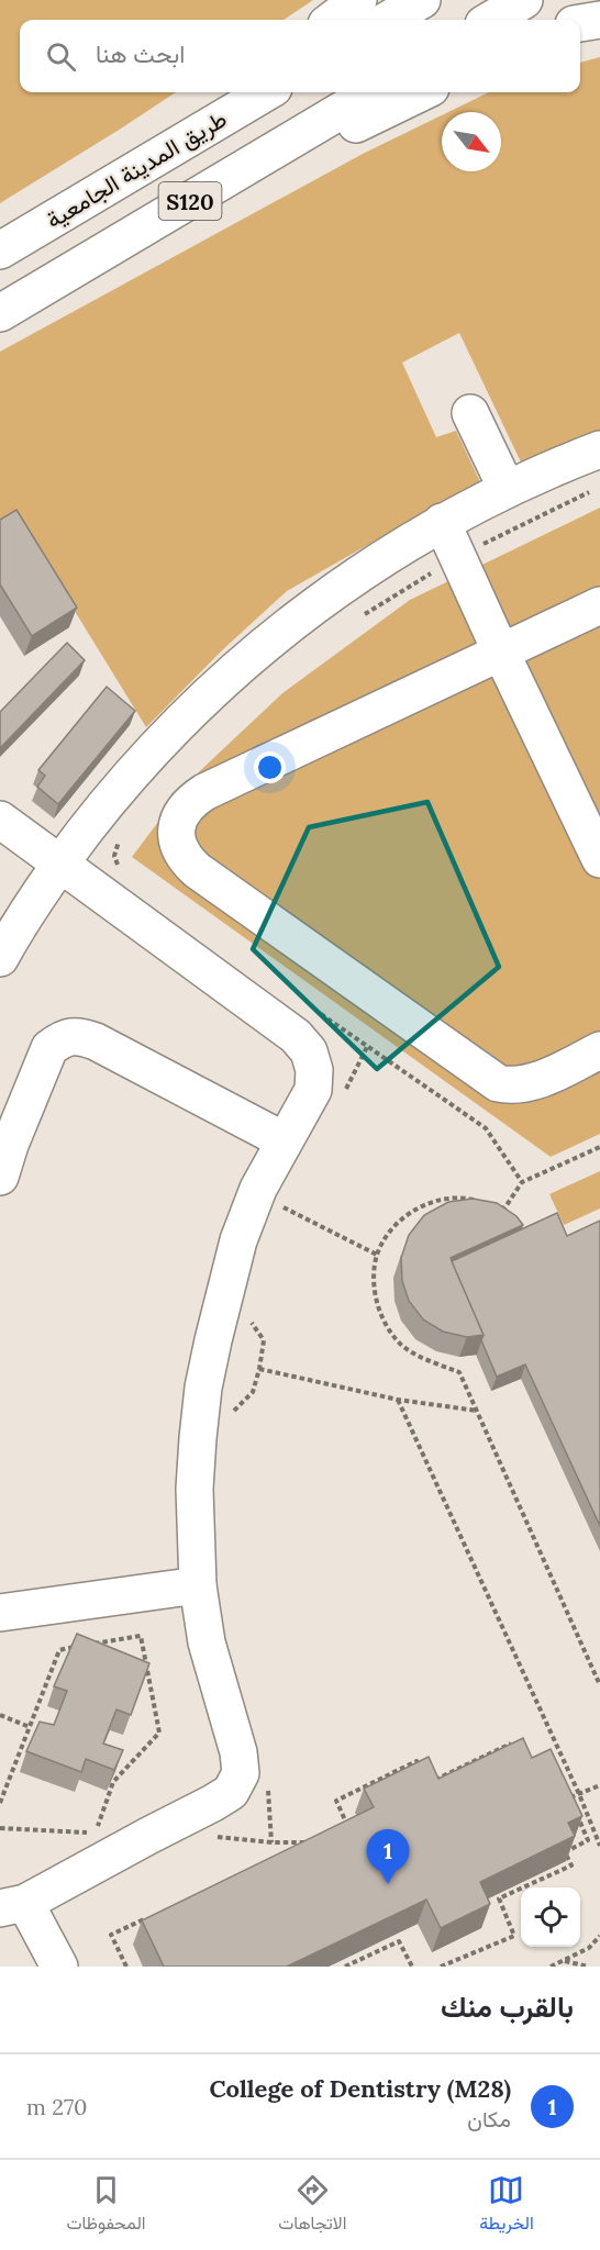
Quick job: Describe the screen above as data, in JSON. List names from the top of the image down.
{
  "streets": {
    "main road": ["طريق المدينة الجامعية", "S120"]
  },
  "north": "bottom right",
  "page": {
    "search": "ابحث هنا",
    "pins": "1",
    "heading": "بالقرب منك",
    "list": [
      {
        "mark": "1",
        "name": "College of Dentistry (M28)",
        "note": "مكان",
        "value": "270 m"
      }
    ],
    "nav": ["الخريطة", "الاتجاهات", "المحفوظات"]
  }
}
